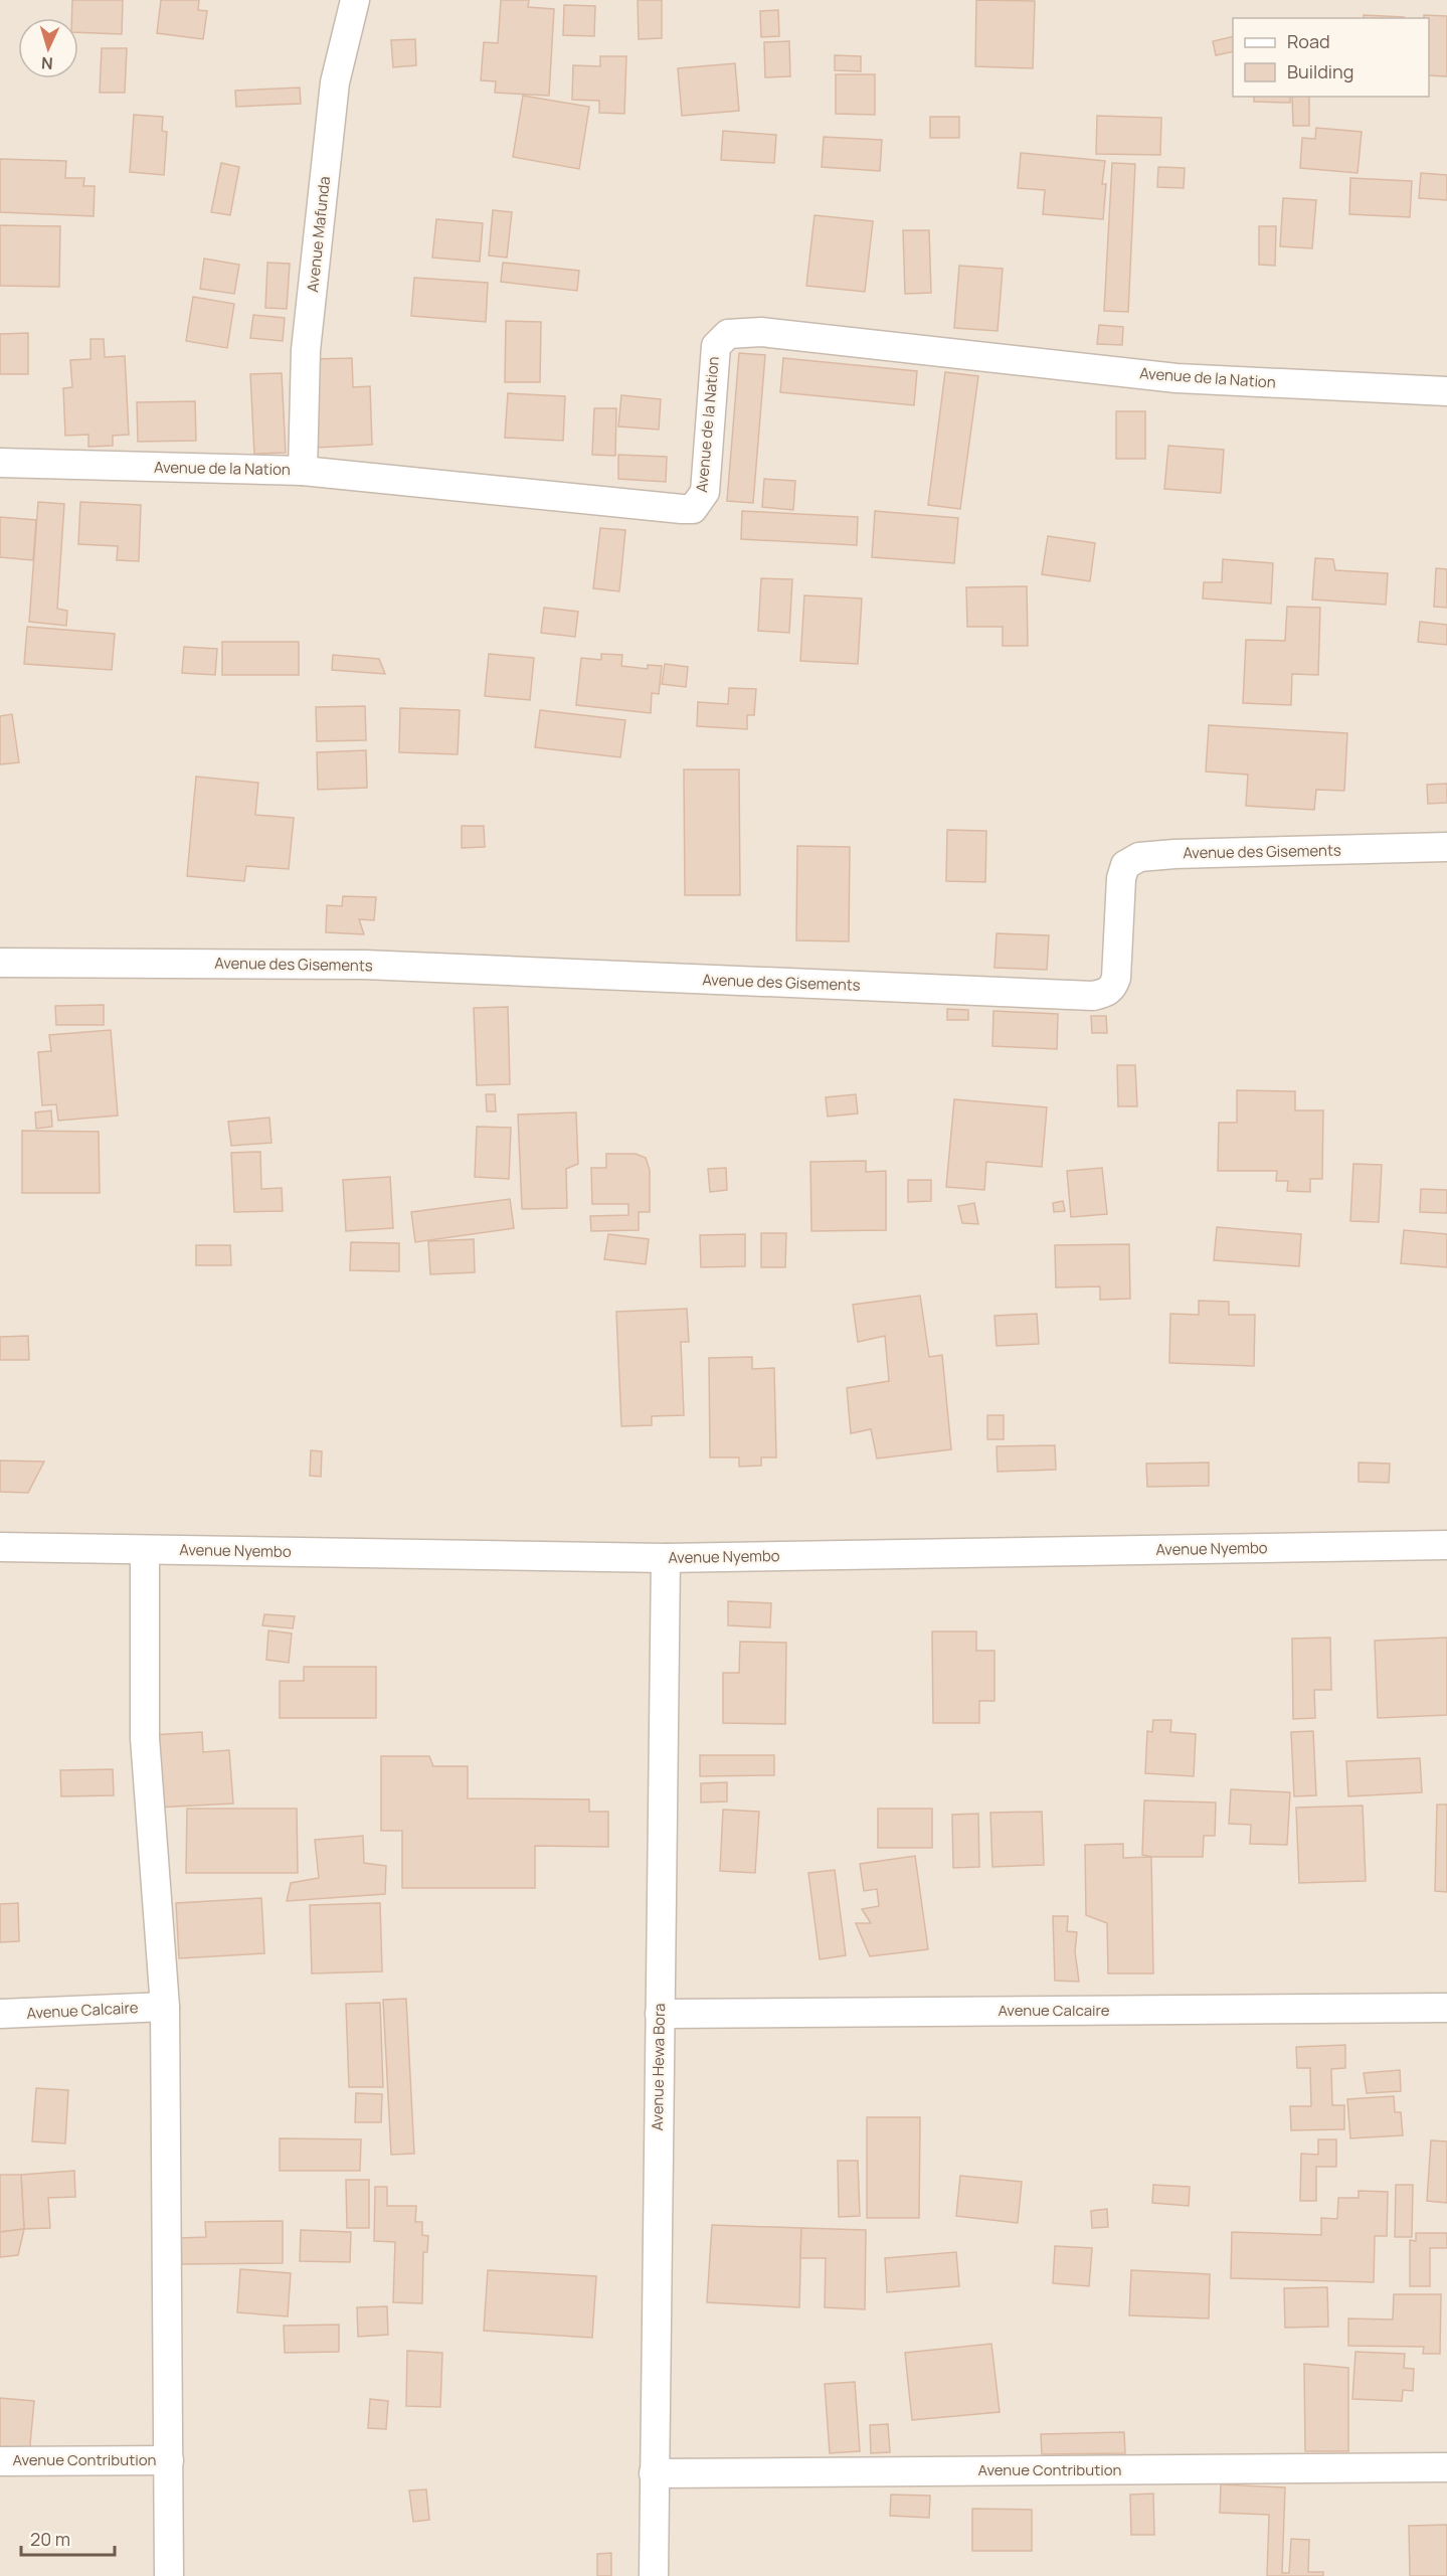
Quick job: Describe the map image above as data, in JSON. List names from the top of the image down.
{
  "streets": {
    "street": [
      "Avenue Mafunda",
      "Avenue de la Nation",
      "Avenue des Gisements",
      "Avenue Nyembo",
      "Avenue Calcaire",
      "Avenue Hewa Bora",
      "Avenue Contribution"
    ]
  },
  "crossings": [
    ["Avenue Mafunda", "Avenue de la Nation"],
    ["Avenue Nyembo", "Avenue Hewa Bora"],
    ["Avenue Calcaire", "Avenue Hewa Bora"],
    ["Avenue Hewa Bora", "Avenue Contribution"]
  ],
  "legend": ["Road", "Building"],
  "scale_bar": "20 m",
  "north": "bottom"
}
